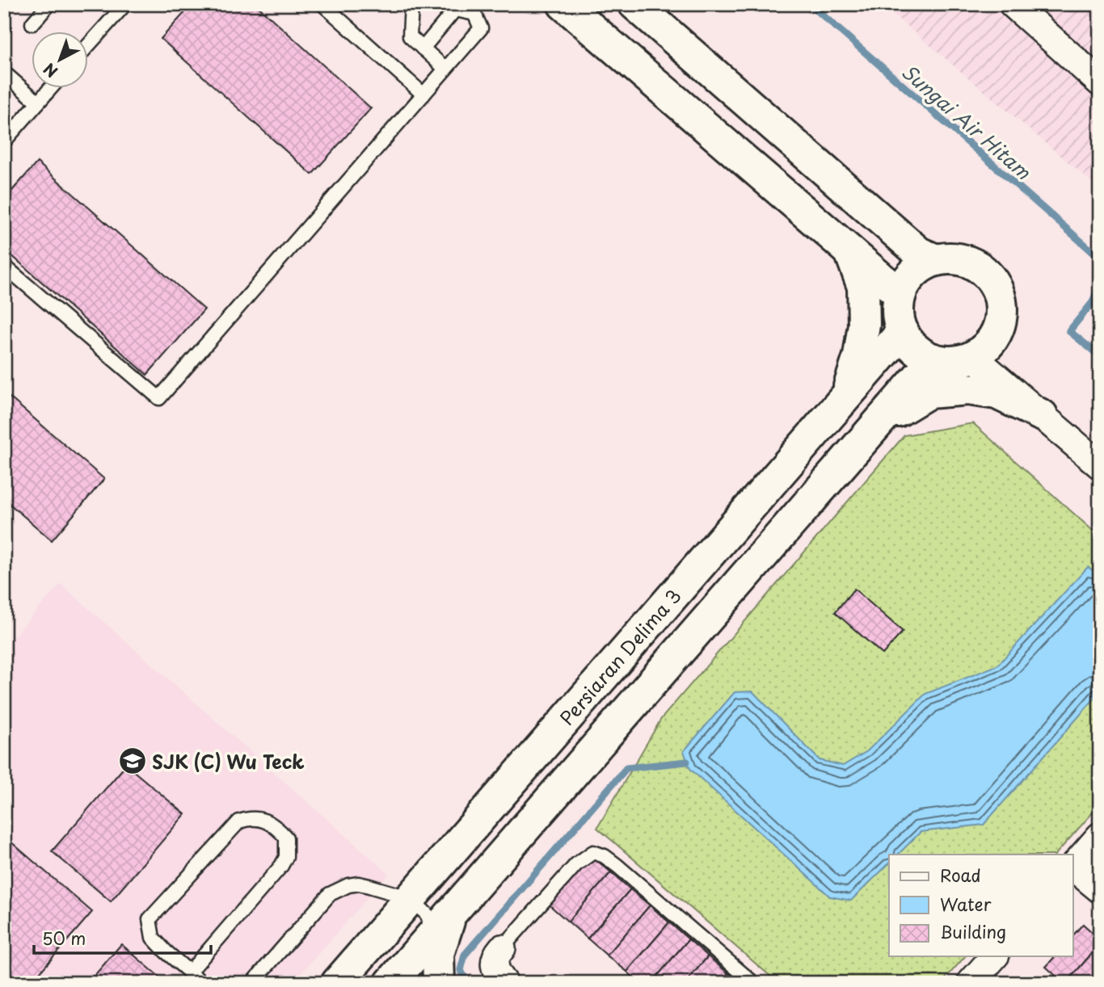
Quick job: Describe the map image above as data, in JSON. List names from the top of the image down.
{
  "streets": {
    "street": ["Persiaran Delima 3"]
  },
  "water": ["Sungai Air Hitam"],
  "places": {
    "school or university": ["SJK (C) Wu Teck"]
  },
  "legend": ["Road", "Water", "Building"],
  "scale_bar": "50 m",
  "north": "bottom left"
}
